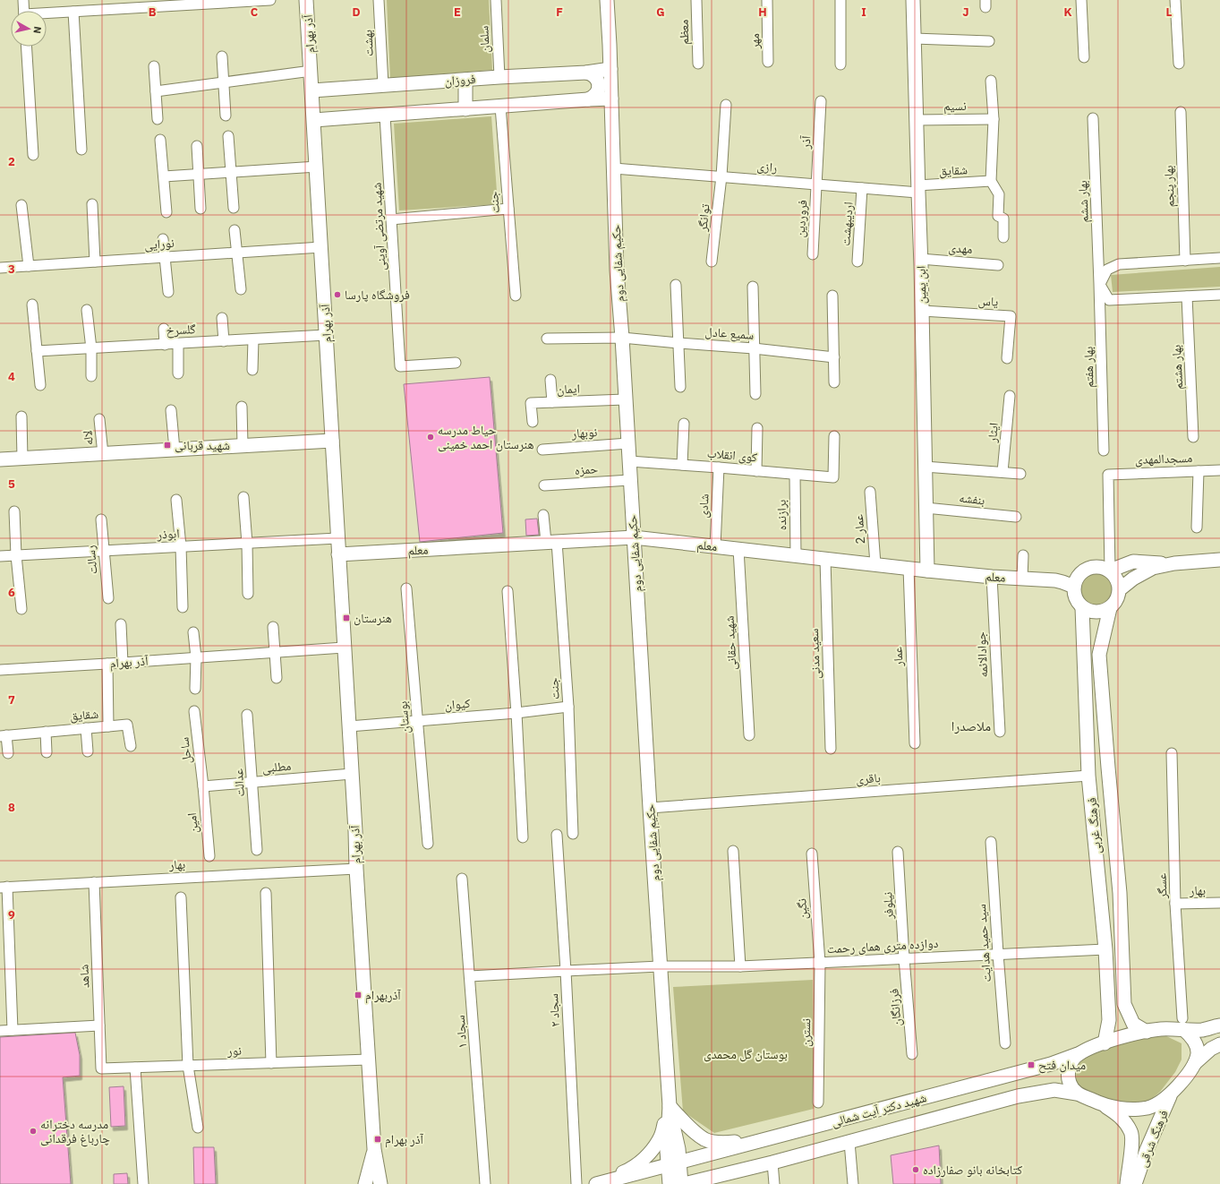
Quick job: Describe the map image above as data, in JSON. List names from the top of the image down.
{
  "streets": {
    "street": [
      "معظم",
      "آذر بهرام",
      "سلمان",
      "مهر",
      "بهشت",
      "فروزان",
      "نسیم",
      "آذر",
      "رازی",
      "شقایق",
      "بهار پنجم",
      "بهار ششم",
      "جنت",
      "توانگر",
      "فروردین",
      "اردیبهشت",
      "شهید مرتضی آوینی",
      "نورایی",
      "مهدی",
      "حکیم شفایی دوم",
      "ابن یمین",
      "یاس",
      "گلسرخ",
      "سمیع عادل",
      "بهار هفتم",
      "بهار هشتم",
      "ایمان",
      "نوبهار",
      "ایثار",
      "لاله",
      "کوی انقلاب",
      "مسجدالمهدی",
      "حمزه",
      "بنفشه",
      "شادی",
      "برازنده",
      "عمار 2",
      "ابوذر",
      "معلم",
      "رسالت",
      "شهید حقانی",
      "سعید مدنی",
      "جوادالائمه",
      "عمار",
      "کیوان",
      "بوستان",
      "ساحل",
      "مطلبی",
      "باقری",
      "عدالت",
      "امین",
      "فرهنگ غربی",
      "بهار",
      "عسگر",
      "نیلوفر",
      "نگین",
      "سید حمید هدایت",
      "دوازده متری همای رحمت",
      "شاهد",
      "فرزانگان",
      "سجاد ۲",
      "سجاد ۱",
      "نسترن",
      "نور",
      "شهید دکتر آیت شمالی",
      "فرهنگ شرقی"
    ]
  },
  "crossings": [
    ["آذر بهرام", "فروزان"],
    ["آذر بهرام", "شقایق"],
    ["آذر بهرام", "نورایی"],
    ["آذر بهرام", "گلسرخ"],
    ["آذر بهرام", "ابوذر"],
    ["آذر بهرام", "معلم"],
    ["آذر بهرام", "کیوان"],
    ["آذر بهرام", "مطلبی"],
    ["آذر بهرام", "بهار"],
    ["آذر بهرام", "نور"],
    ["سلمان", "فروزان"],
    ["بهشت", "فروزان"],
    ["فروزان", "حکیم شفایی دوم"],
    ["نسیم", "ابن یمین"],
    ["آذر", "رازی"],
    ["آذر", "فروردین"],
    ["رازی", "شقایق"],
    ["رازی", "توانگر"],
    ["رازی", "فروردین"],
    ["رازی", "اردیبهشت"],
    ["رازی", "حکیم شفایی دوم"],
    ["رازی", "ابن یمین"],
    ["شقایق", "ابن یمین"],
    ["بهار ششم", "بهار هفتم"],
    ["جنت", "معلم"],
    ["جنت", "کیوان"],
    ["مهدی", "ابن یمین"],
    ["حکیم شفایی دوم", "سمیع عادل"],
    ["حکیم شفایی دوم", "ایمان"],
    ["حکیم شفایی دوم", "نوبهار"],
    ["حکیم شفایی دوم", "کوی انقلاب"],
    ["حکیم شفایی دوم", "حمزه"],
    ["حکیم شفایی دوم", "معلم"],
    ["حکیم شفایی دوم", "باقری"],
    ["حکیم شفایی دوم", "دوازده متری همای رحمت"],
    ["ابن یمین", "یاس"],
    ["ابن یمین", "بنفشه"],
    ["ابن یمین", "معلم"],
    ["کوی انقلاب", "شادی"],
    ["کوی انقلاب", "برازنده"],
    ["مسجدالمهدی", "معلم"],
    ["مسجدالمهدی", "فرهنگ غربی"],
    ["شادی", "معلم"],
    ["برازنده", "معلم"],
    ["عمار 2", "معلم"],
    ["ابوذر", "رسالت"],
    ["معلم", "شهید حقانی"],
    ["معلم", "سعید مدنی"],
    ["معلم", "جوادالائمه"],
    ["معلم", "عمار"],
    ["معلم", "فرهنگ غربی"],
    ["کیوان", "بوستان"],
    ["ساحل", "مطلبی"],
    ["ساحل", "امین"],
    ["مطلبی", "عدالت"],
    ["مطلبی", "امین"],
    ["باقری", "فرهنگ غربی"],
    ["فرهنگ غربی", "دوازده متری همای رحمت"],
    ["بهار", "عسگر"],
    ["بهار", "شاهد"],
    ["نیلوفر", "دوازده متری همای رحمت"],
    ["نیلوفر", "فرزانگان"],
    ["نگین", "دوازده متری همای رحمت"],
    ["نگین", "نسترن"],
    ["سید حمید هدایت", "دوازده متری همای رحمت"],
    ["دوازده متری همای رحمت", "فرزانگان"],
    ["دوازده متری همای رحمت", "سجاد ۲"],
    ["دوازده متری همای رحمت", "سجاد ۱"],
    ["دوازده متری همای رحمت", "نسترن"],
    ["شاهد", "نور"]
  ],
  "districts": ["ملاصدرا"],
  "parks": ["بوستان گل محمدی"],
  "places": {
    "other": [
      "فروشگاه پارسا",
      "حیاط مدرسه هنرستان احمد خمینی",
      "مدرسه دخترانه چارباغ فرقدانی",
      "کتابخانه بانو صفارزاده"
    ],
    "transit": [
      "شهید قربانی",
      "هنرستان",
      "آذربهرام",
      "میدان فتح",
      "آذر بهرام"
    ]
  },
  "north": "right",
  "grid": {
    "columns": [
      "B",
      "C",
      "D",
      "E",
      "F",
      "G",
      "H",
      "I",
      "J",
      "K",
      "L"
    ],
    "rows": [
      "2",
      "3",
      "4",
      "5",
      "6",
      "7",
      "8",
      "9"
    ]
  }
}
